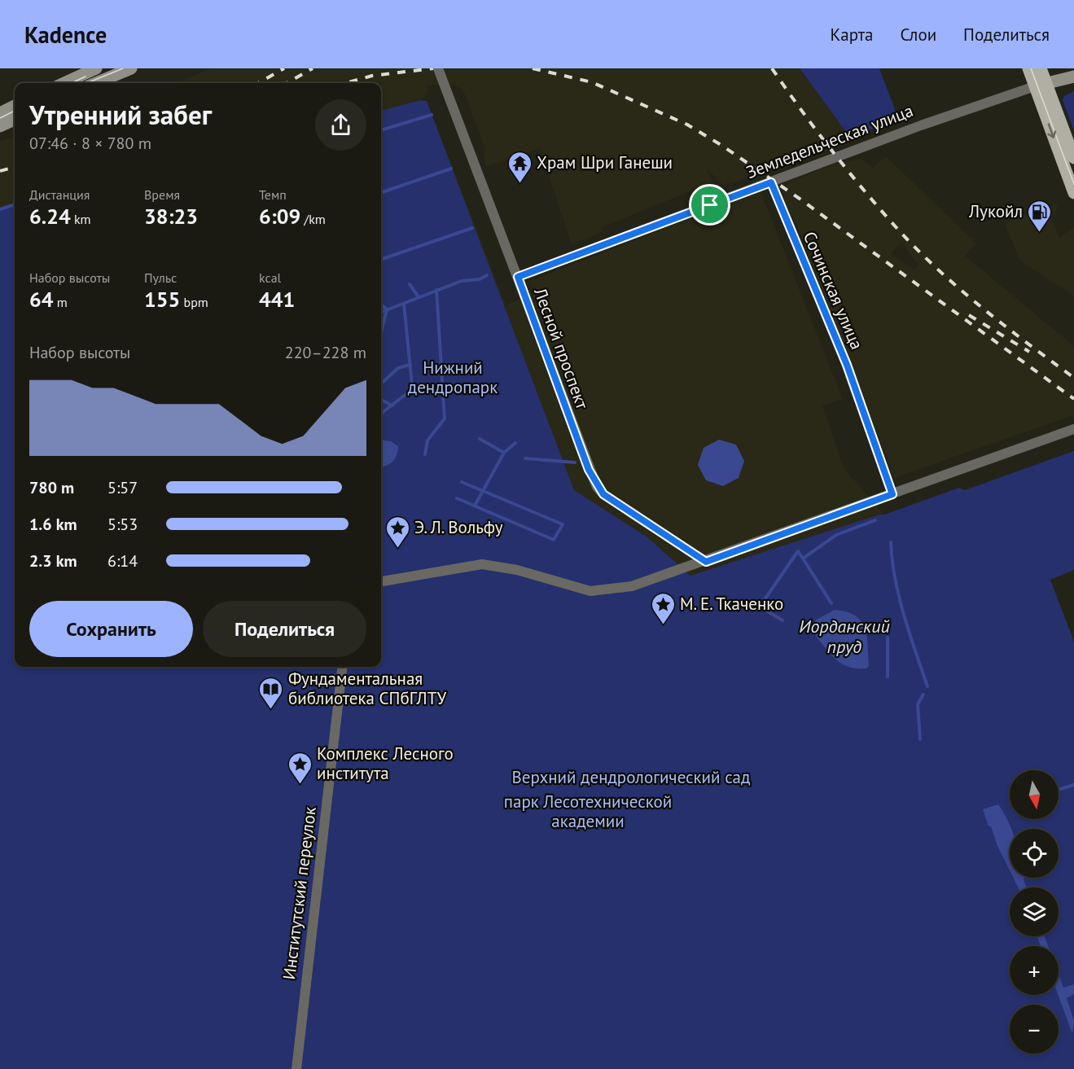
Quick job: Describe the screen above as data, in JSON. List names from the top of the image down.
{
  "streets": {
    "main road": ["Земледельческая улица"],
    "street": ["Сочинская улица", "Лесной проспект", "Институтский переулок"]
  },
  "crossings": [
    ["Земледельческая улица", "Сочинская улица"],
    ["Земледельческая улица", "Лесной проспект"]
  ],
  "water": ["Иорданский пруд"],
  "parks": ["Нижний дендропарк", "Верхний дендрологический сад", "парк Лесотехнической академии"],
  "places": {
    "temple": ["Храм Шри Ганеши"],
    "fuel station": ["Лукойл"],
    "place": ["Э. Л. Вольфу", "М. Е. Ткаченко", "Комплекс Лесного института"],
    "library": ["Фундаментальная библиотека СПбГЛТУ"]
  },
  "north": "bottom",
  "page": {
    "header": "Kadence",
    "nav": ["Карта", "Слои", "Поделиться"],
    "heading": ["Утренний забег", "07:46 · 8 × 780 m"],
    "stats": [
      ["Дистанция", "6.24 km"],
      ["Время", "38:23"],
      ["Темп", "6:09 /km"],
      ["Набор высоты", "64 m"],
      ["Пульс", "155 bpm"],
      ["kcal", "441"]
    ],
    "chart": ["Набор высоты", "220–228 m"],
    "list": [
      {
        "name": "780 m",
        "note": "5:57"
      },
      {
        "name": "1.6 km",
        "note": "5:53"
      },
      {
        "name": "2.3 km",
        "note": "6:14"
      }
    ],
    "buttons": ["Сохранить", "Поделиться"],
    "map_buttons": ["+", "−"]
  }
}
